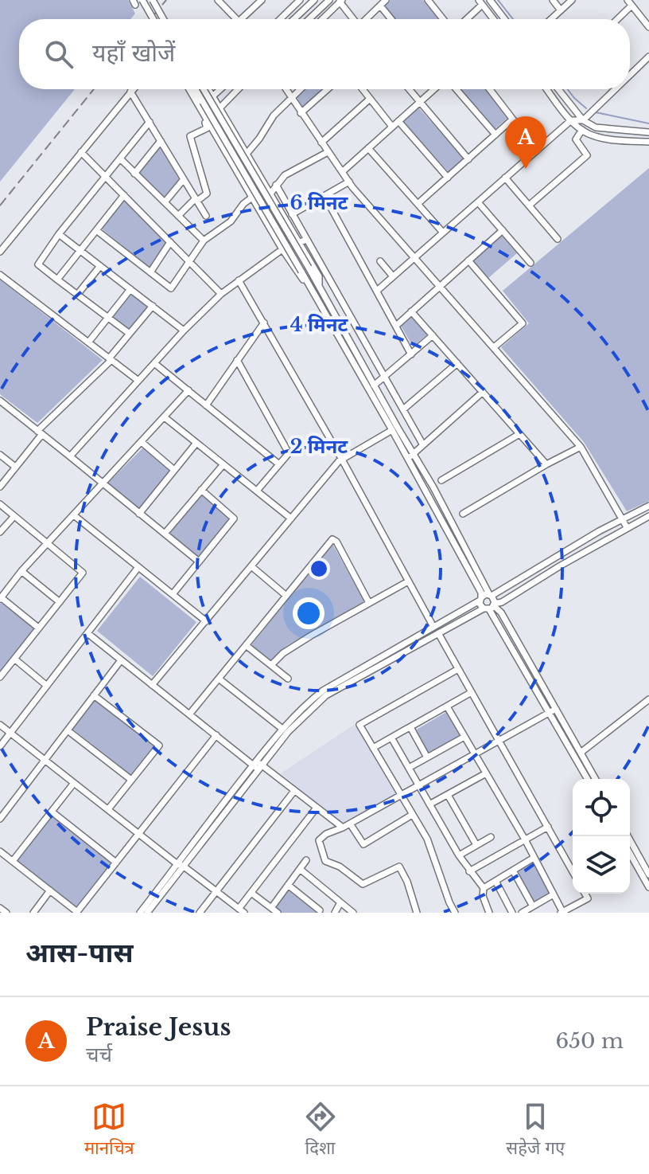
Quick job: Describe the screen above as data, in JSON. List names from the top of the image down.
{
  "page": {
    "search": "यहाँ खोजें",
    "pins": "A",
    "heading": "आस-पास",
    "list": [
      {
        "mark": "A",
        "name": "Praise Jesus",
        "note": "चर्च",
        "value": "650 m"
      }
    ],
    "nav": ["मानचित्र", "दिशा", "सहेजे गए"]
  },
  "rings": ["6 मिनट", "4 मिनट", "2 मिनट"]
}
